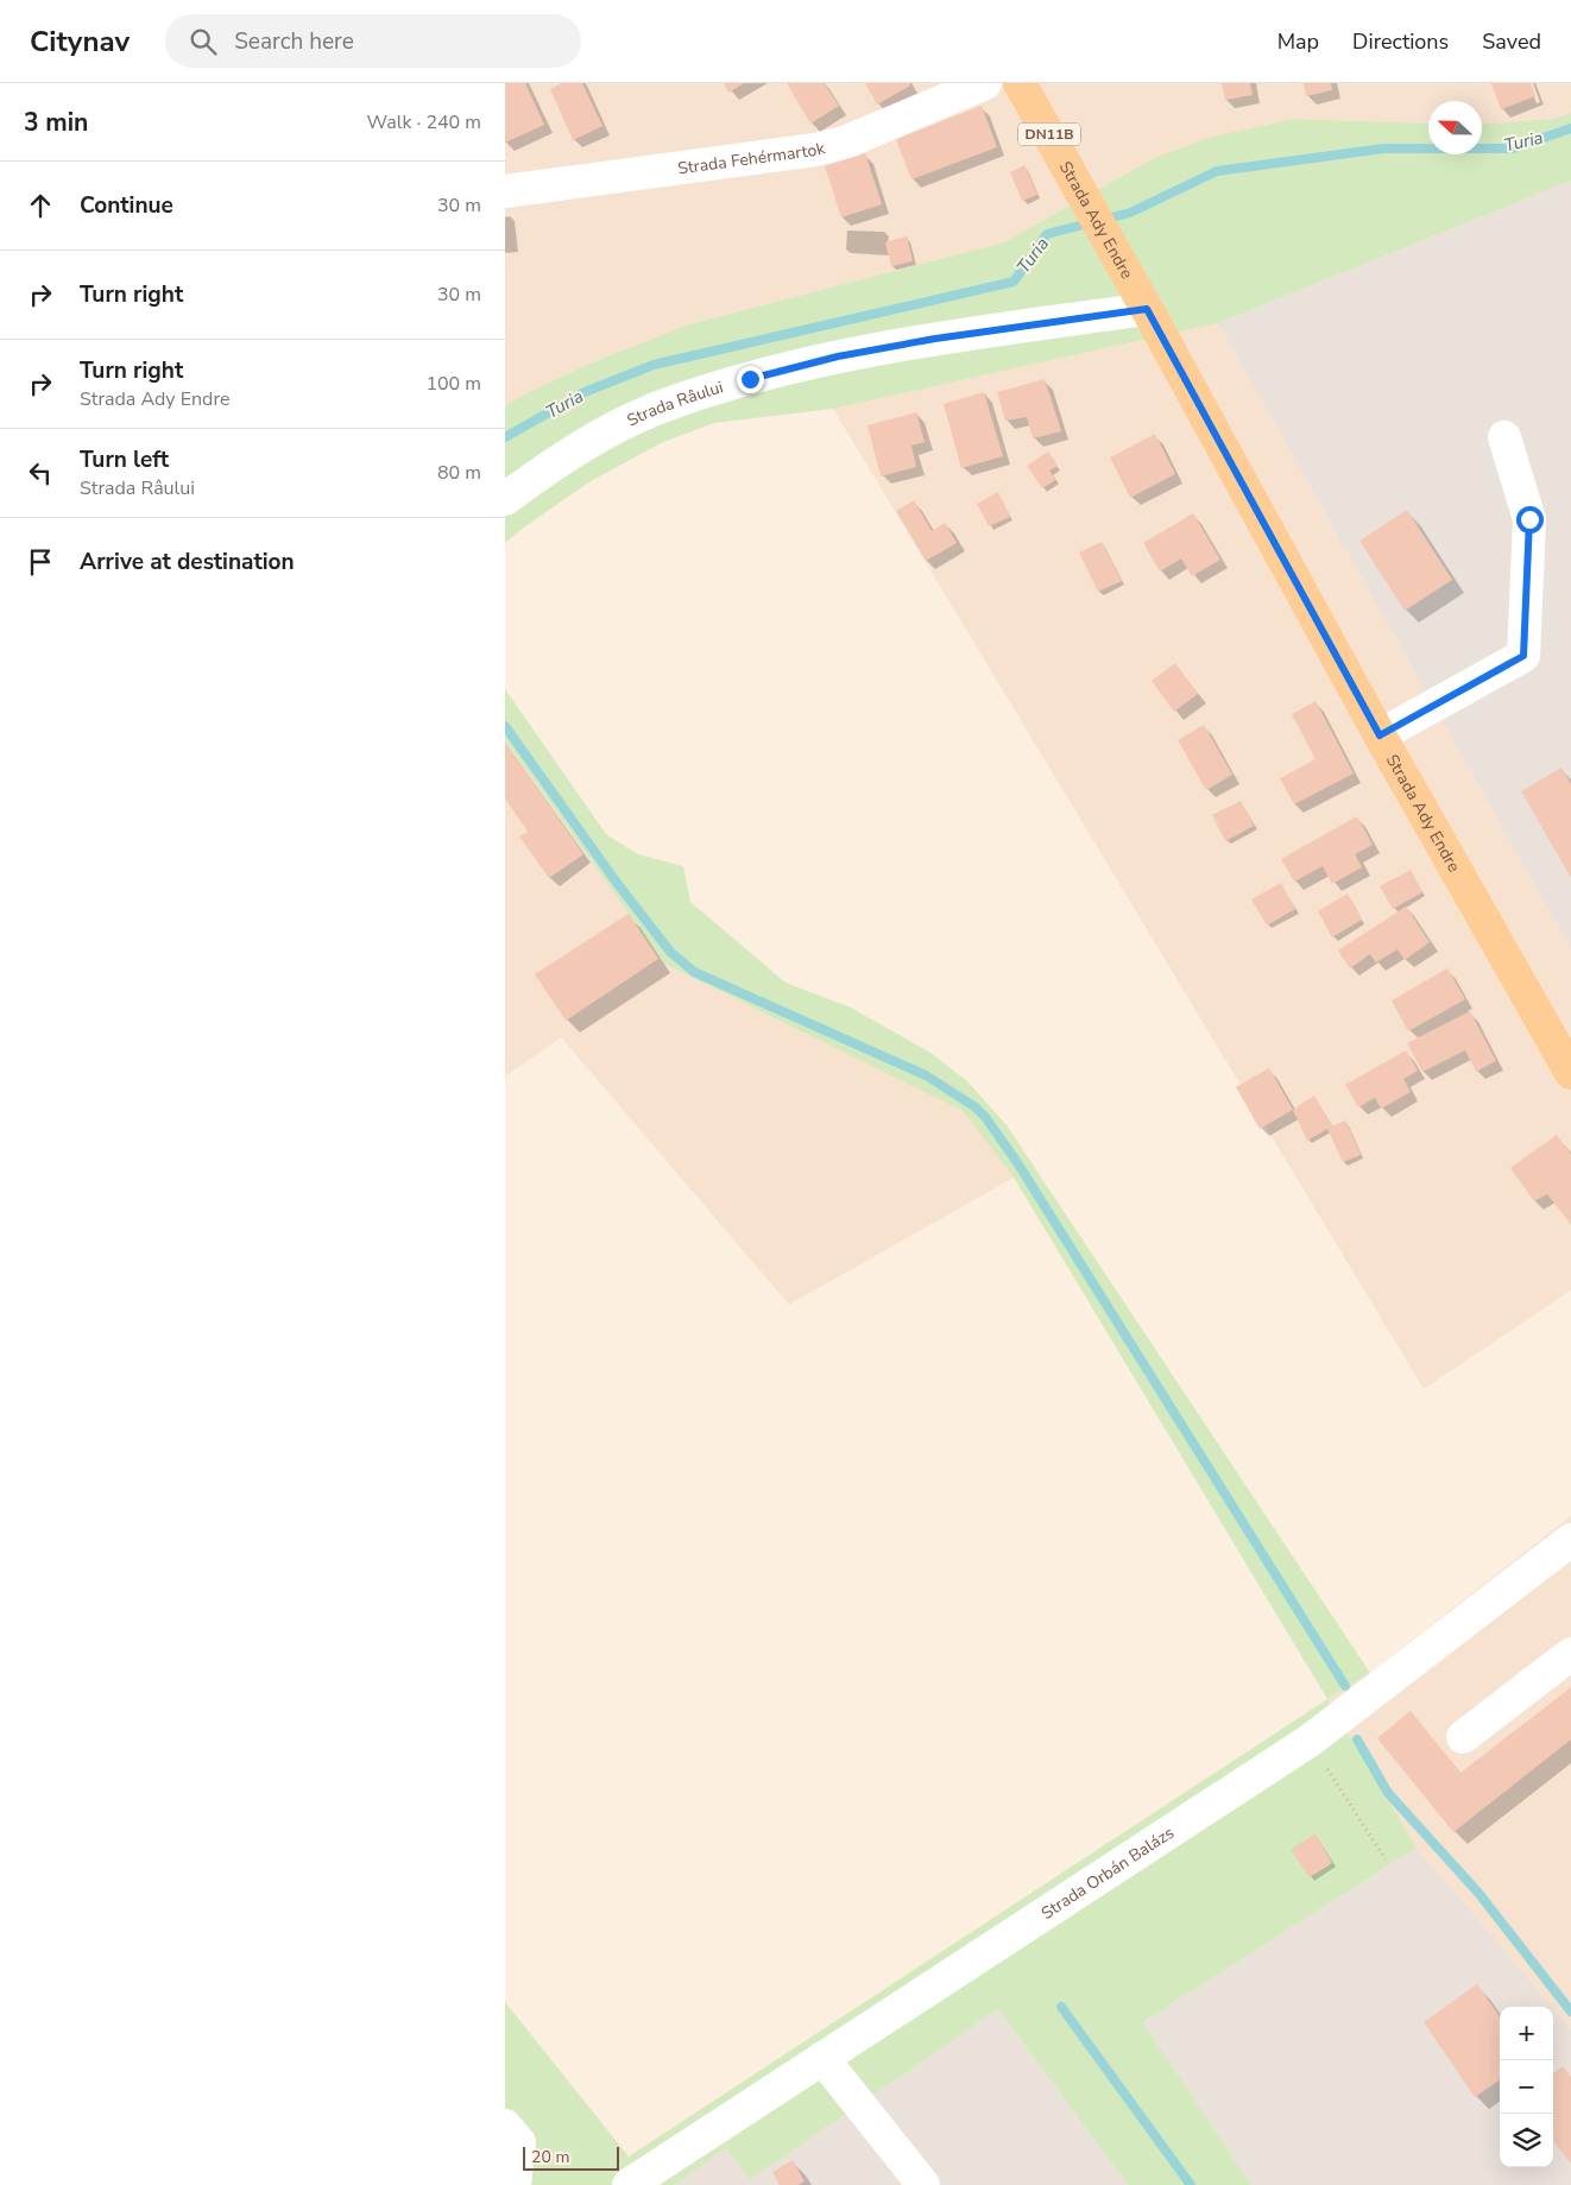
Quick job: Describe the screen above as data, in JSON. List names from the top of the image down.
{
  "streets": {
    "main road": ["DN11B", "Strada Ady Endre"],
    "street": ["Strada Fehérmartok", "Strada Râului", "Strada Orbán Balázs"]
  },
  "crossings": [
    ["Strada Ady Endre", "Strada Râului"]
  ],
  "water": ["Turia"],
  "scale_bar": "20 m",
  "north": "left",
  "page": {
    "header": "Citynav",
    "search": "Search here",
    "nav": ["Map", "Directions", "Saved"],
    "heading": ["3 min", "Walk · 240 m"],
    "list": [
      ["Continue", "30 m"],
      ["Turn right", "30 m"],
      ["Turn right", "Strada Ady Endre", "100 m"],
      ["Turn left", "Strada Râului", "80 m"],
      "Arrive at destination"
    ],
    "map_buttons": ["+", "−"],
    "scale": "20 m"
  }
}
